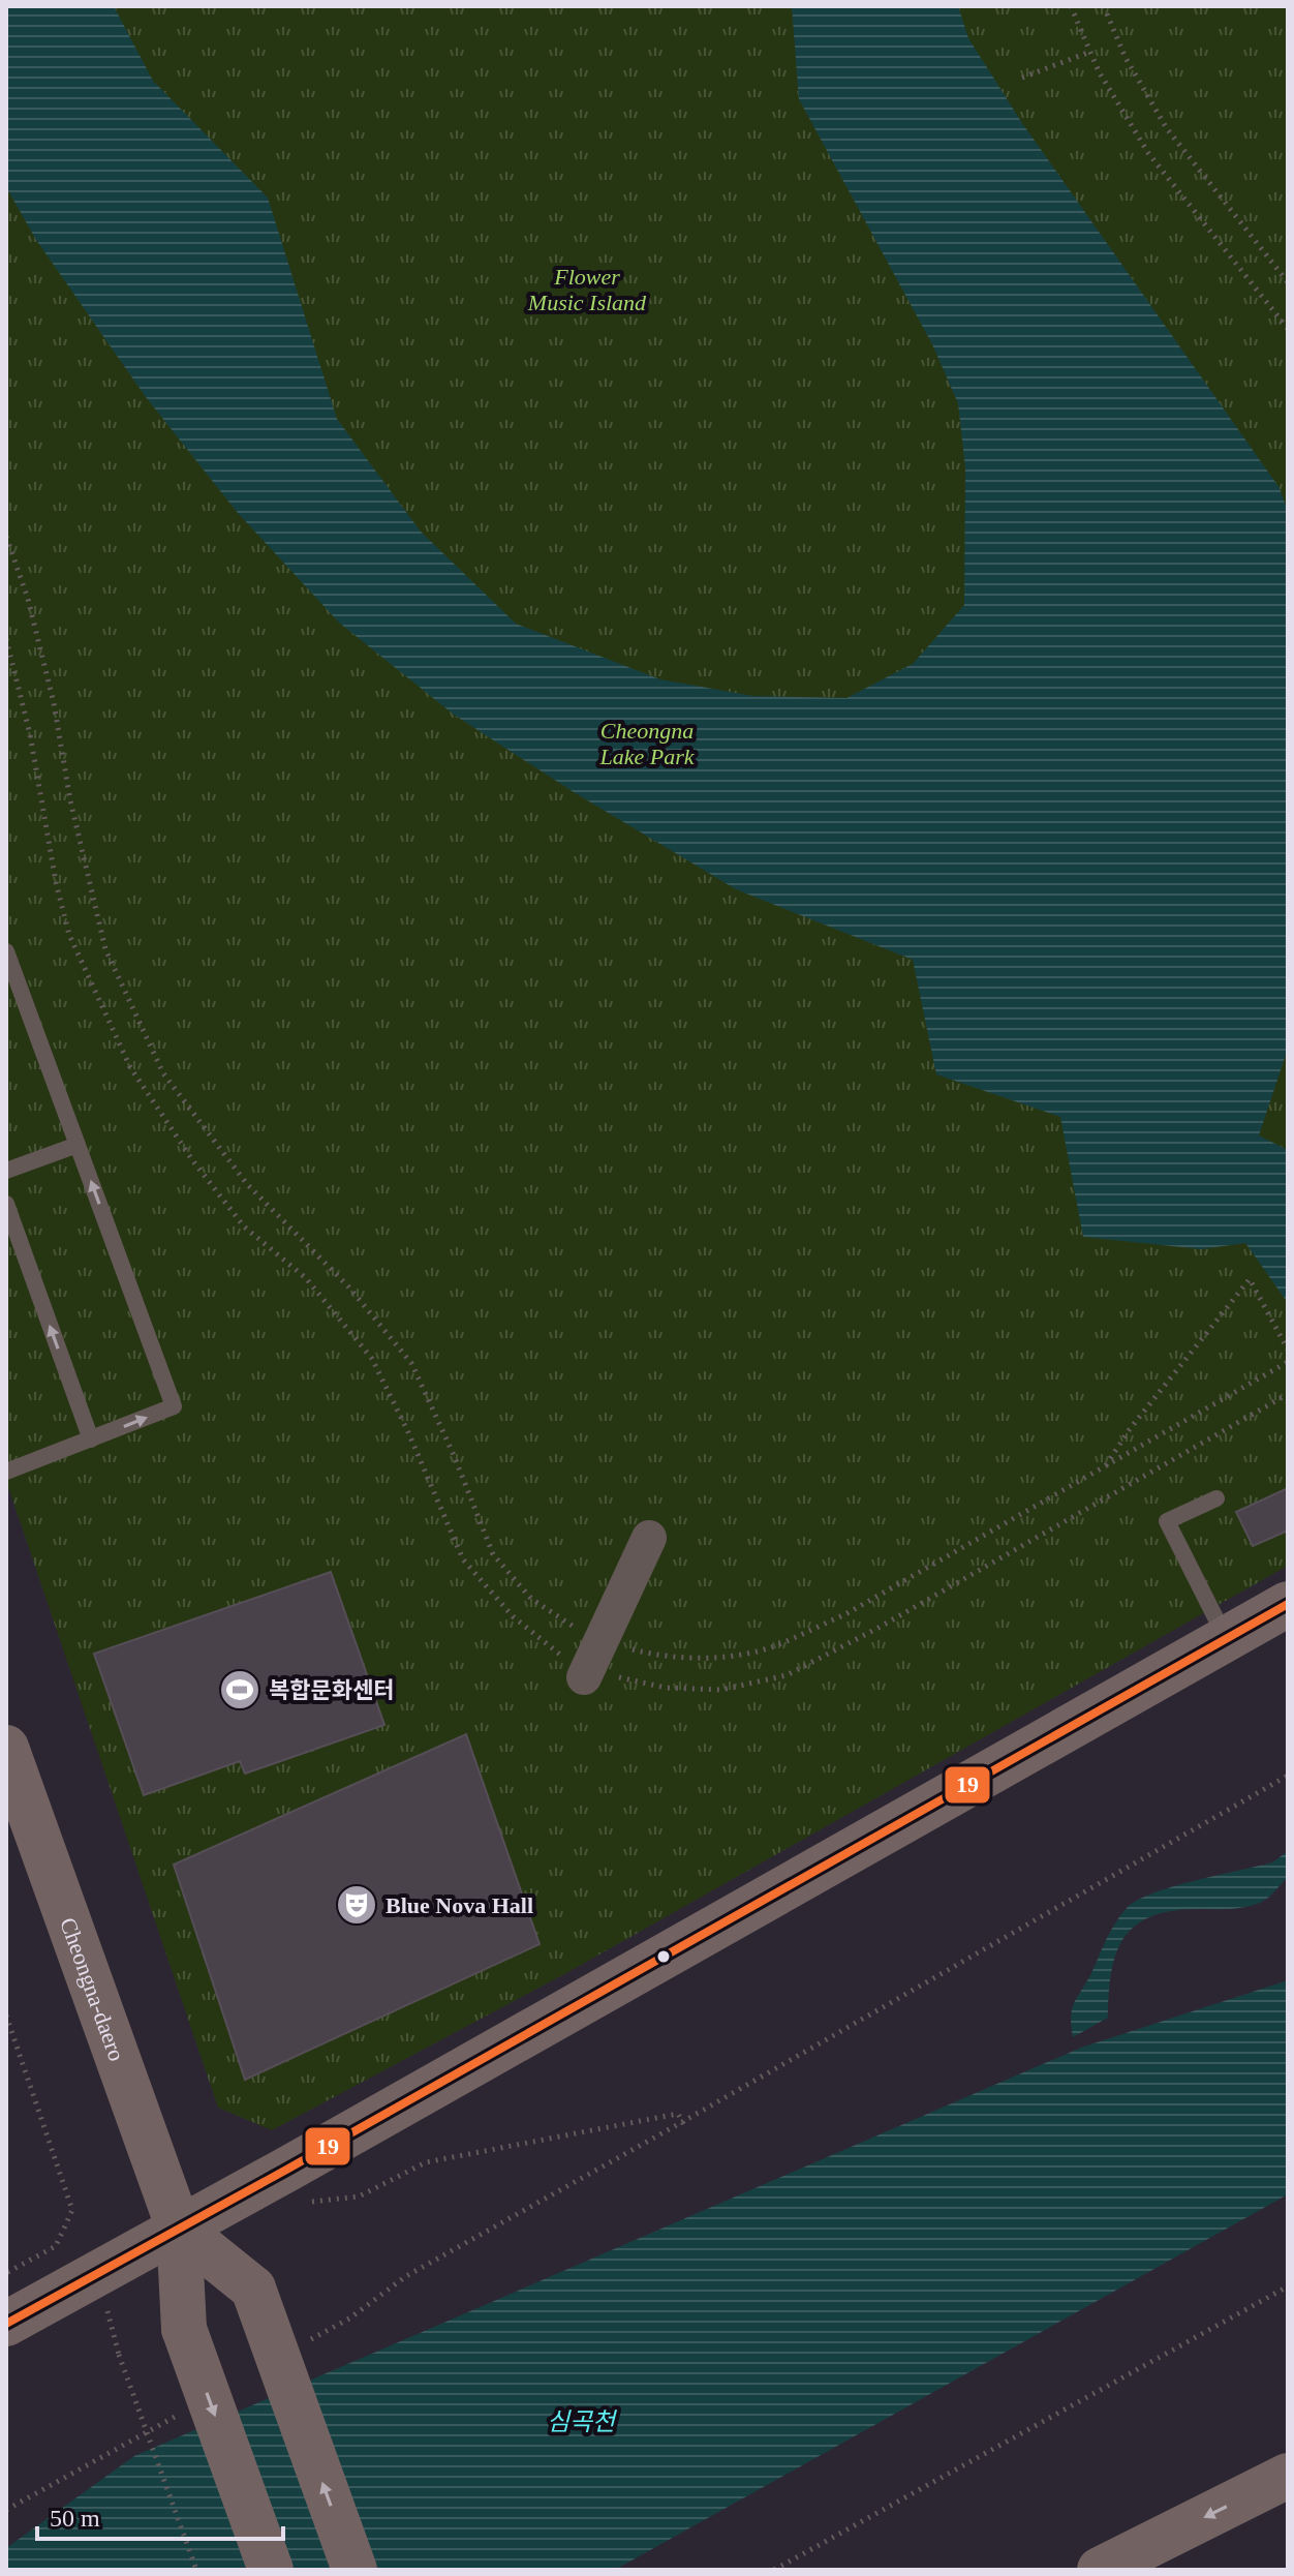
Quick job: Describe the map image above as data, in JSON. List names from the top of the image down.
{
  "streets": {
    "street": ["Cheongna-daero"]
  },
  "water": ["심곡천"],
  "parks": ["Flower Music Island", "Cheongna Lake Park"],
  "places": {
    "sports": ["복합문화센터"],
    "theatre": ["Blue Nova Hall"]
  },
  "lines": ["transit line 19"],
  "scale_bar": "50 m"
}
